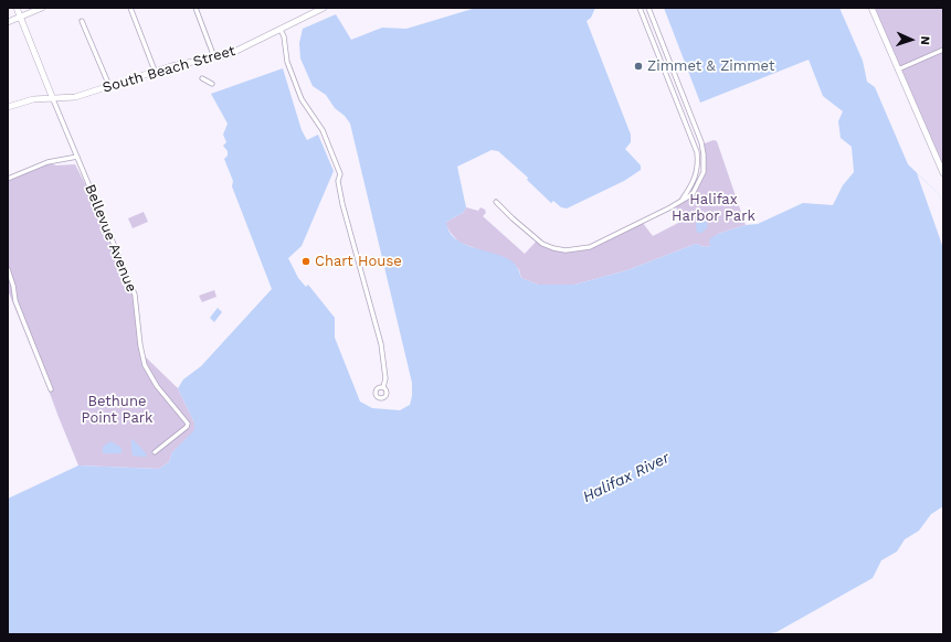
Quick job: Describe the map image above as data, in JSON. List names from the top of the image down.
{
  "streets": {
    "street": ["South Beach Street", "Bellevue Avenue"]
  },
  "crossings": [
    ["South Beach Street", "Bellevue Avenue"]
  ],
  "water": ["Halifax River"],
  "parks": ["Halifax Harbor Park", "Bethune Point Park"],
  "places": ["Zimmet & Zimmet", "Chart House"],
  "north": "right"
}
